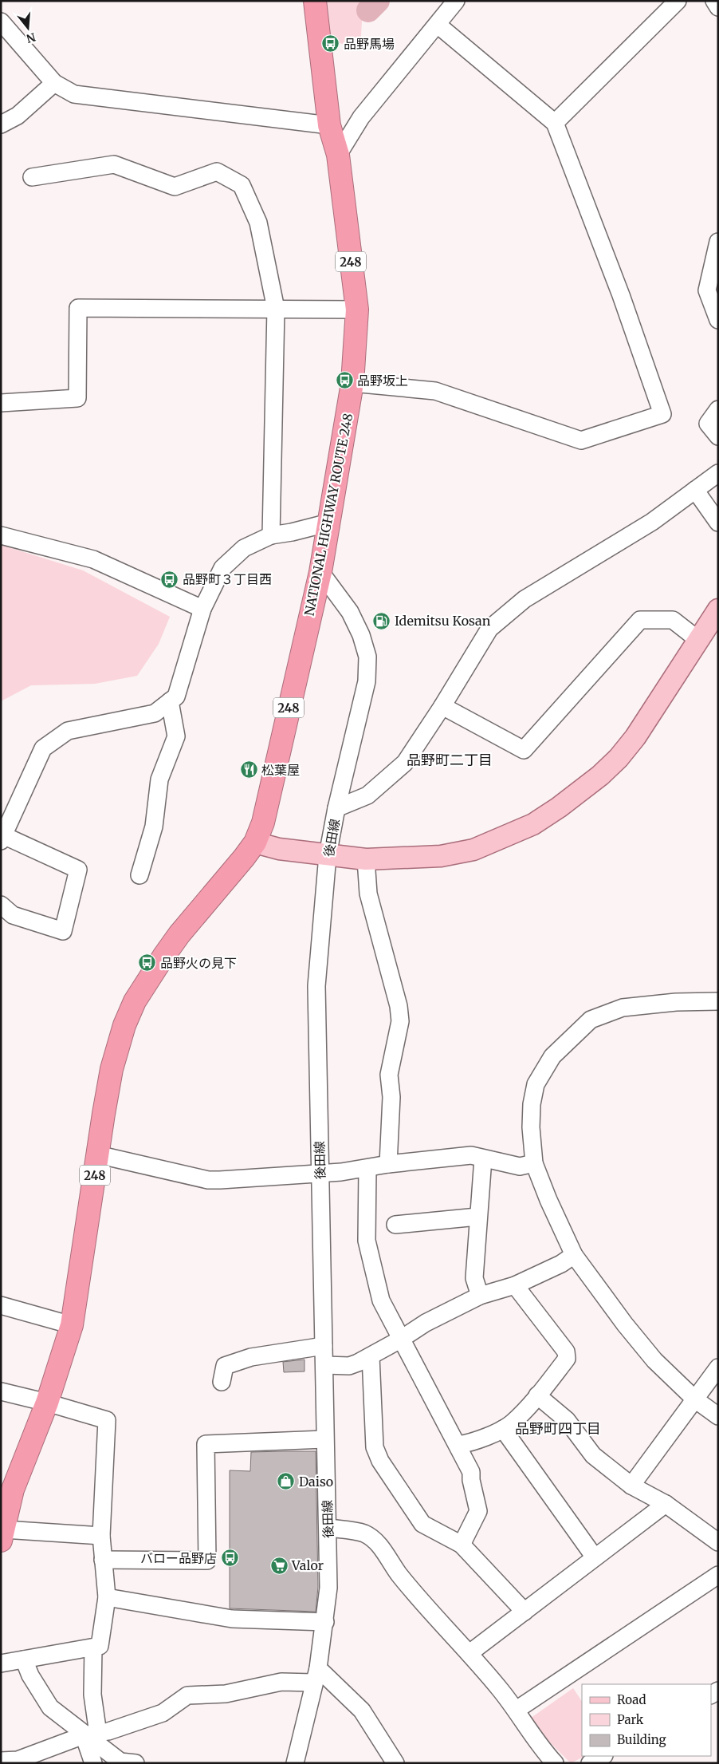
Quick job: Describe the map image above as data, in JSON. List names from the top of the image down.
{
  "streets": {
    "highway": ["248", "NATIONAL HIGHWAY ROUTE 248"],
    "street": ["後田線"]
  },
  "crossings": [
    ["NATIONAL HIGHWAY ROUTE 248", "後田線"]
  ],
  "districts": ["品野町二丁目", "品野町四丁目"],
  "places": {
    "bus stop": [
      "品野馬場",
      "品野坂上",
      "品野町３丁目西",
      "品野火の見下",
      "バロー品野店"
    ],
    "fuel station": ["Idemitsu Kosan"],
    "restaurant": ["松葉屋"],
    "shop": ["Daiso"],
    "supermarket": ["Valor"]
  },
  "legend": ["Road", "Park", "Building"],
  "north": "bottom"
}
